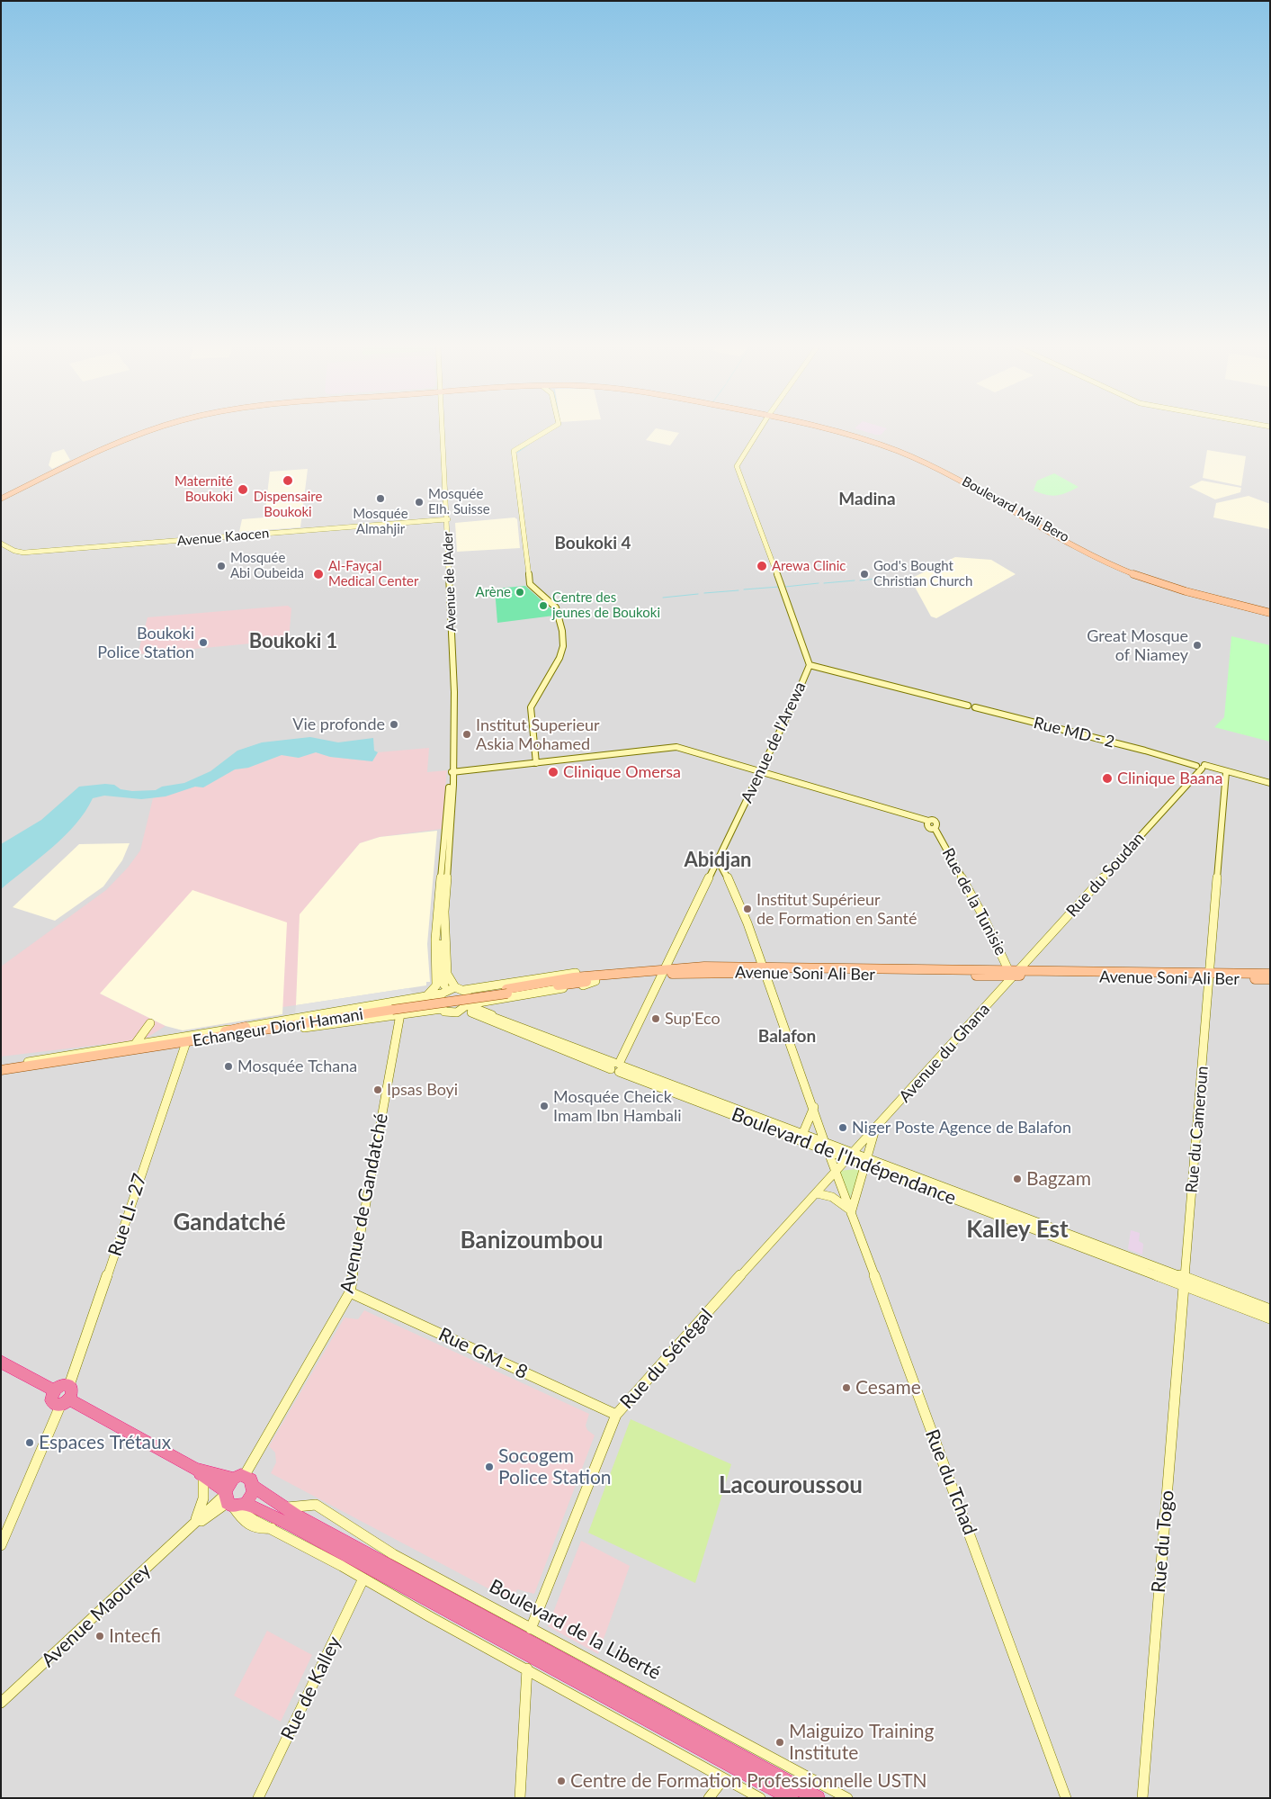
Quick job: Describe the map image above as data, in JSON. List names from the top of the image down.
{
  "streets": {
    "highway": ["Boulevard de la Liberté"],
    "main road": ["Boulevard Mali Bero", "Avenue Soni Ali Ber", "Echangeur Diori Hamani"],
    "street": [
      "Avenue Kaocen",
      "Avenue de l'Ader",
      "Rue MD - 2",
      "Avenue de l'Arewa",
      "Rue du Soudan",
      "Rue de la Tunisie",
      "Avenue du Ghana",
      "Rue du Cameroun",
      "Boulevard de l'Indépendance",
      "Avenue de Gandatché",
      "Rue LI- 27",
      "Rue GM - 8",
      "Rue du Sénégal",
      "Rue du Tchad",
      "Rue du Togo",
      "Avenue Maourey",
      "Rue de Kalley"
    ]
  },
  "crossings": [
    ["Avenue Kaocen", "Avenue de l'Ader"],
    ["Avenue de l'Ader", "Avenue Soni Ali Ber"],
    ["Avenue de l'Ader", "Boulevard de l'Indépendance"],
    ["Rue MD - 2", "Rue du Soudan"],
    ["Rue MD - 2", "Rue du Cameroun"],
    ["Avenue de l'Arewa", "Rue de la Tunisie"],
    ["Avenue de l'Arewa", "Avenue Soni Ali Ber"],
    ["Avenue de l'Arewa", "Boulevard de l'Indépendance"],
    ["Avenue de l'Arewa", "Rue du Tchad"],
    ["Rue du Soudan", "Rue de la Tunisie"],
    ["Rue du Soudan", "Avenue Soni Ali Ber"],
    ["Rue du Soudan", "Avenue du Ghana"],
    ["Rue de la Tunisie", "Avenue Soni Ali Ber"],
    ["Rue de la Tunisie", "Avenue du Ghana"],
    ["Avenue Soni Ali Ber", "Echangeur Diori Hamani"],
    ["Avenue Soni Ali Ber", "Avenue du Ghana"],
    ["Avenue Soni Ali Ber", "Rue du Cameroun"],
    ["Avenue Soni Ali Ber", "Boulevard de l'Indépendance"],
    ["Avenue Soni Ali Ber", "Rue du Tchad"],
    ["Avenue du Ghana", "Boulevard de l'Indépendance"],
    ["Avenue du Ghana", "Rue du Sénégal"],
    ["Avenue du Ghana", "Rue du Tchad"],
    ["Rue du Cameroun", "Boulevard de l'Indépendance"],
    ["Rue du Cameroun", "Rue du Togo"],
    ["Boulevard de l'Indépendance", "Rue du Tchad"],
    ["Boulevard de l'Indépendance", "Rue du Togo"],
    ["Avenue de Gandatché", "Rue GM - 8"],
    ["Avenue de Gandatché", "Boulevard de la Liberté"],
    ["Rue GM - 8", "Rue du Sénégal"],
    ["Rue du Sénégal", "Rue du Tchad"],
    ["Rue du Sénégal", "Boulevard de la Liberté"]
  ],
  "districts": [
    "Madina",
    "Boukoki 4",
    "Boukoki 1",
    "Abidjan",
    "Balafon",
    "Gandatché",
    "Kalley Est",
    "Banizoumbou",
    "Lacouroussou"
  ],
  "places": [
    "Dispensaire Boukoki",
    "Maternité Boukoki",
    "Mosquée Almahjir",
    "Mosquée Elh. Suisse",
    "Mosquée Abi Oubeida",
    "Arewa Clinic",
    "Al-Fayçal Medical Center",
    "God's Bought Christian Church",
    "Arène",
    "Centre des jeunes de Boukoki",
    "Boukoki Police Station",
    "Great Mosque of Niamey",
    "Vie profonde",
    "Institut Superieur Askia Mohamed",
    "Clinique Omersa",
    "Clinique Baana",
    "Institut Supérieur de Formation en Santé",
    "Sup'Eco",
    "Mosquée Tchana",
    "Ipsas Boyi",
    "Mosquée Cheick Imam Ibn Hambali",
    "Niger Poste Agence de Balafon",
    "Bagzam",
    "Cesame",
    "Espaces Trétaux",
    "Socogem Police Station",
    "Intecfi",
    "Maiguizo Training Institute",
    "Centre de Formation Professionnelle USTN"
  ]
}
